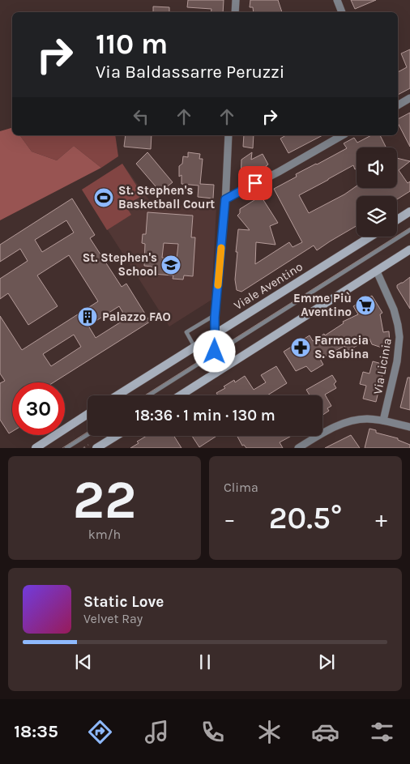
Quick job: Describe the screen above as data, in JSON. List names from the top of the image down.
{
  "streets": {
    "main road": ["Viale Aventino"],
    "street": ["Via Licinia"]
  },
  "places": {
    "sports": ["St. Stephen's Basketball Court"],
    "school or university": ["St. Stephen's School"],
    "supermarket": ["Emme Più Aventino"],
    "building": ["Palazzo FAO"],
    "pharmacy": ["Farmacia S. Sabina"]
  },
  "page": {
    "turn": ["110 m", "Via Baldassarre Peruzzi"],
    "limit": "30",
    "trip": "18:36 · 1 min · 130 m",
    "tile": [
      ["22", "km/h"],
      "Clima"
    ],
    "heat": ["−", "20.5°", "+"],
    "song": ["Static Love", "Velvet Ray"],
    "tabs": "18:35"
  }
}
